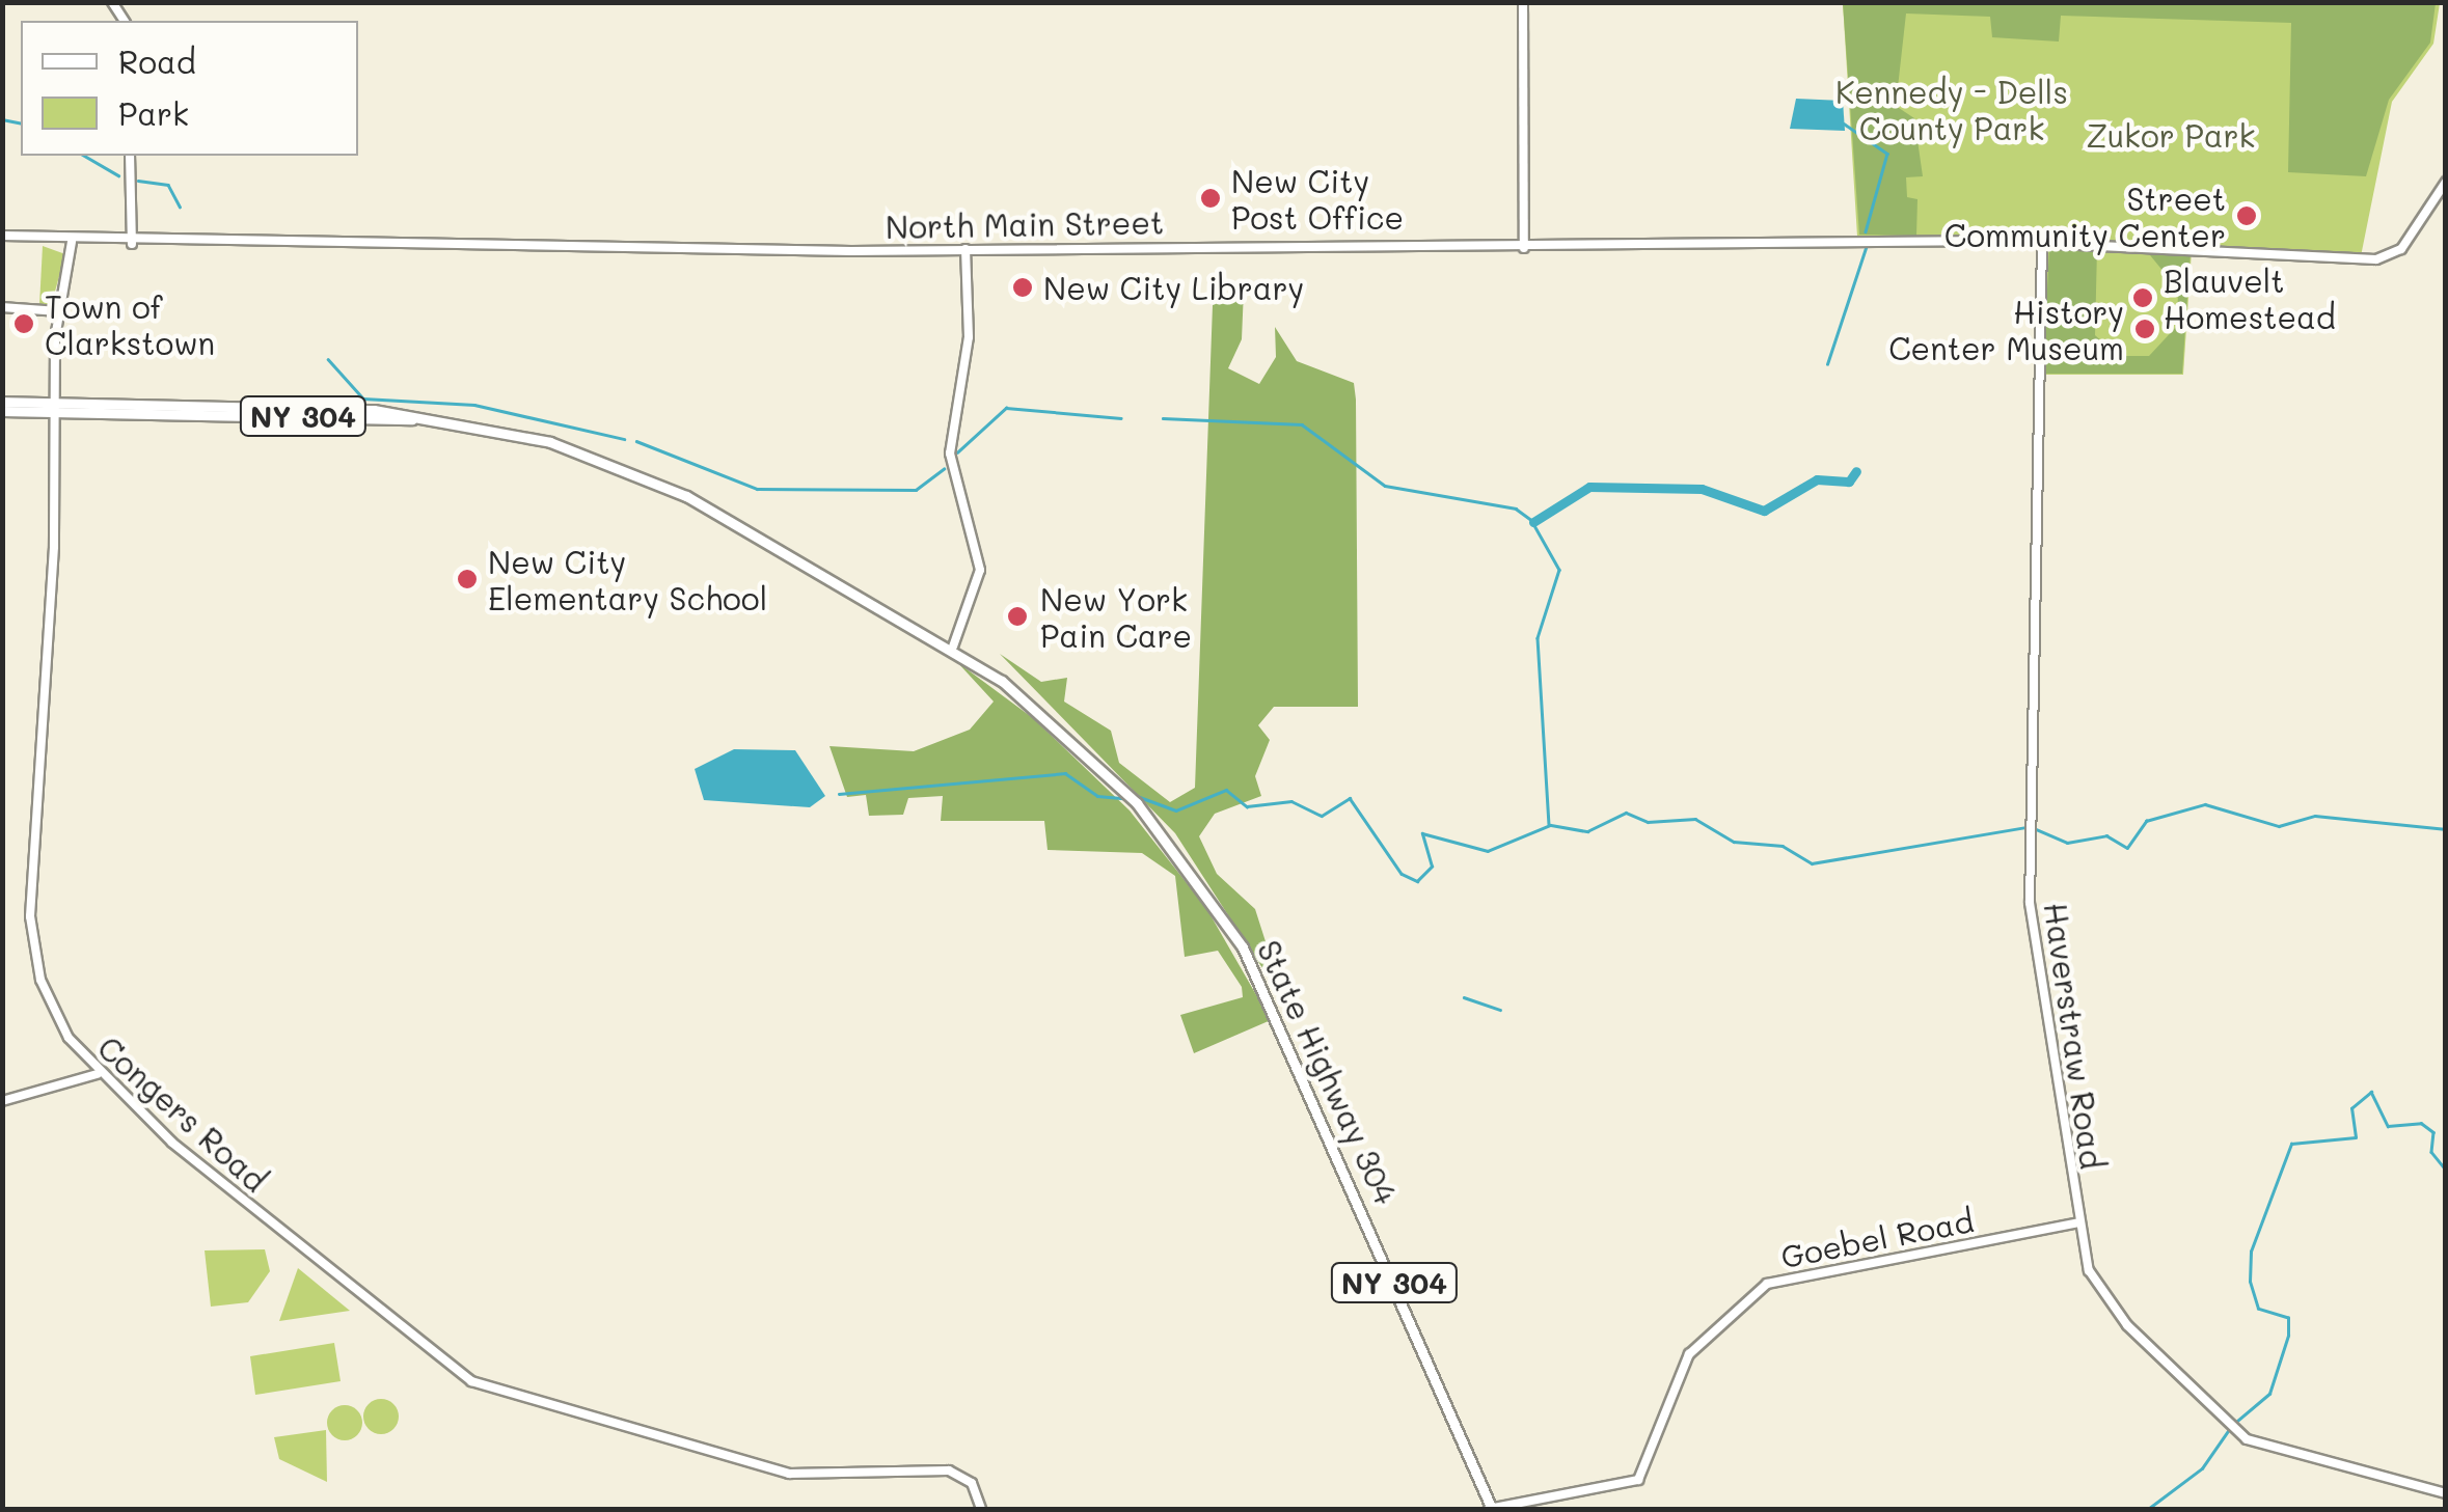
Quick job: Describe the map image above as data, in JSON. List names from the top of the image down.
{
  "streets": {
    "main road": ["NY 304", "State Highway 304"],
    "street": [
      "North Main Street",
      "Haverstraw Road",
      "Congers Road",
      "Goebel Road"
    ]
  },
  "crossings": [
    ["North Main Street", "Haverstraw Road"],
    ["North Main Street", "Congers Road"],
    ["Haverstraw Road", "Goebel Road"],
    ["State Highway 304", "Congers Road"],
    ["State Highway 304", "Goebel Road"]
  ],
  "parks": ["Kennedy - Dells County Park", "Zukor Park"],
  "places": [
    "New City Post Office",
    "Street Community Center",
    "New City Library",
    "Blauvelt Homestead",
    "Town of Clarkstown",
    "History Center Museum",
    "New City Elementary School",
    "New York Pain Care"
  ],
  "legend": ["Road", "Park"]
}
